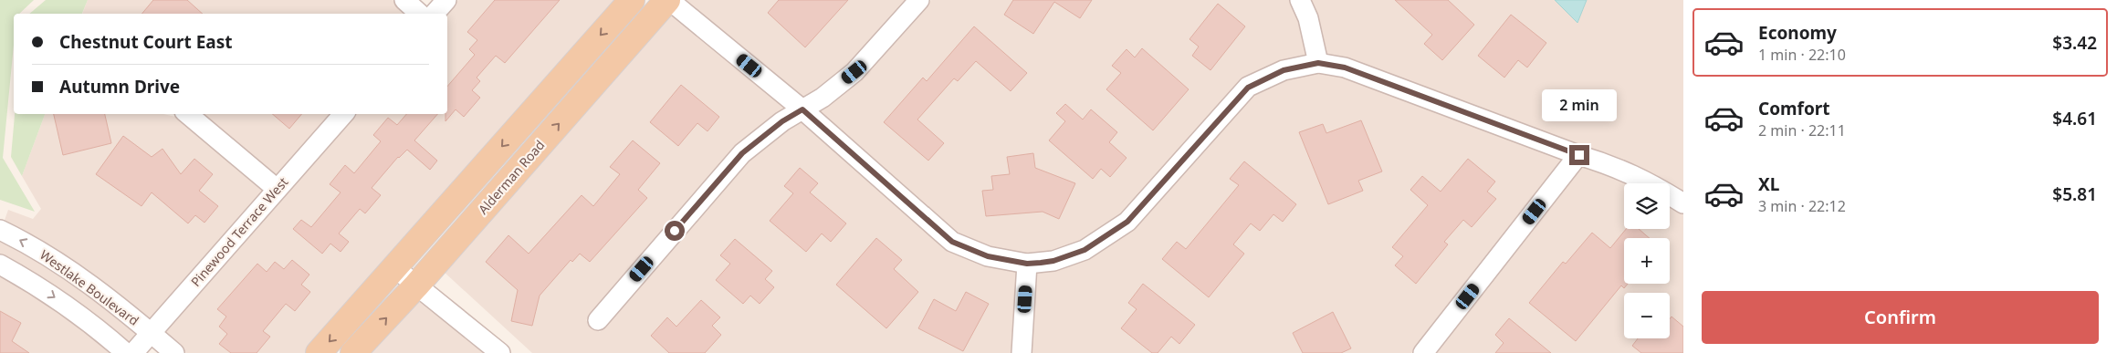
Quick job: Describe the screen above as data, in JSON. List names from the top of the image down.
{
  "streets": {
    "main road": ["Alderman Road"],
    "street": ["Pinewood Terrace West", "Westlake Boulevard"]
  },
  "crossings": [
    ["Pinewood Terrace West", "Westlake Boulevard"]
  ],
  "page": {
    "list": [
      {
        "name": "Economy",
        "note": "1 min · 22:10",
        "value": "$3.42"
      },
      {
        "name": "Comfort",
        "note": "2 min · 22:11",
        "value": "$4.61"
      },
      {
        "name": "XL",
        "note": "3 min · 22:12",
        "value": "$5.81"
      }
    ],
    "banner": ["Chestnut Court East", "Autumn Drive"],
    "bubble": "2 min",
    "map_buttons": ["+", "−"],
    "buttons": "Confirm"
  }
}
